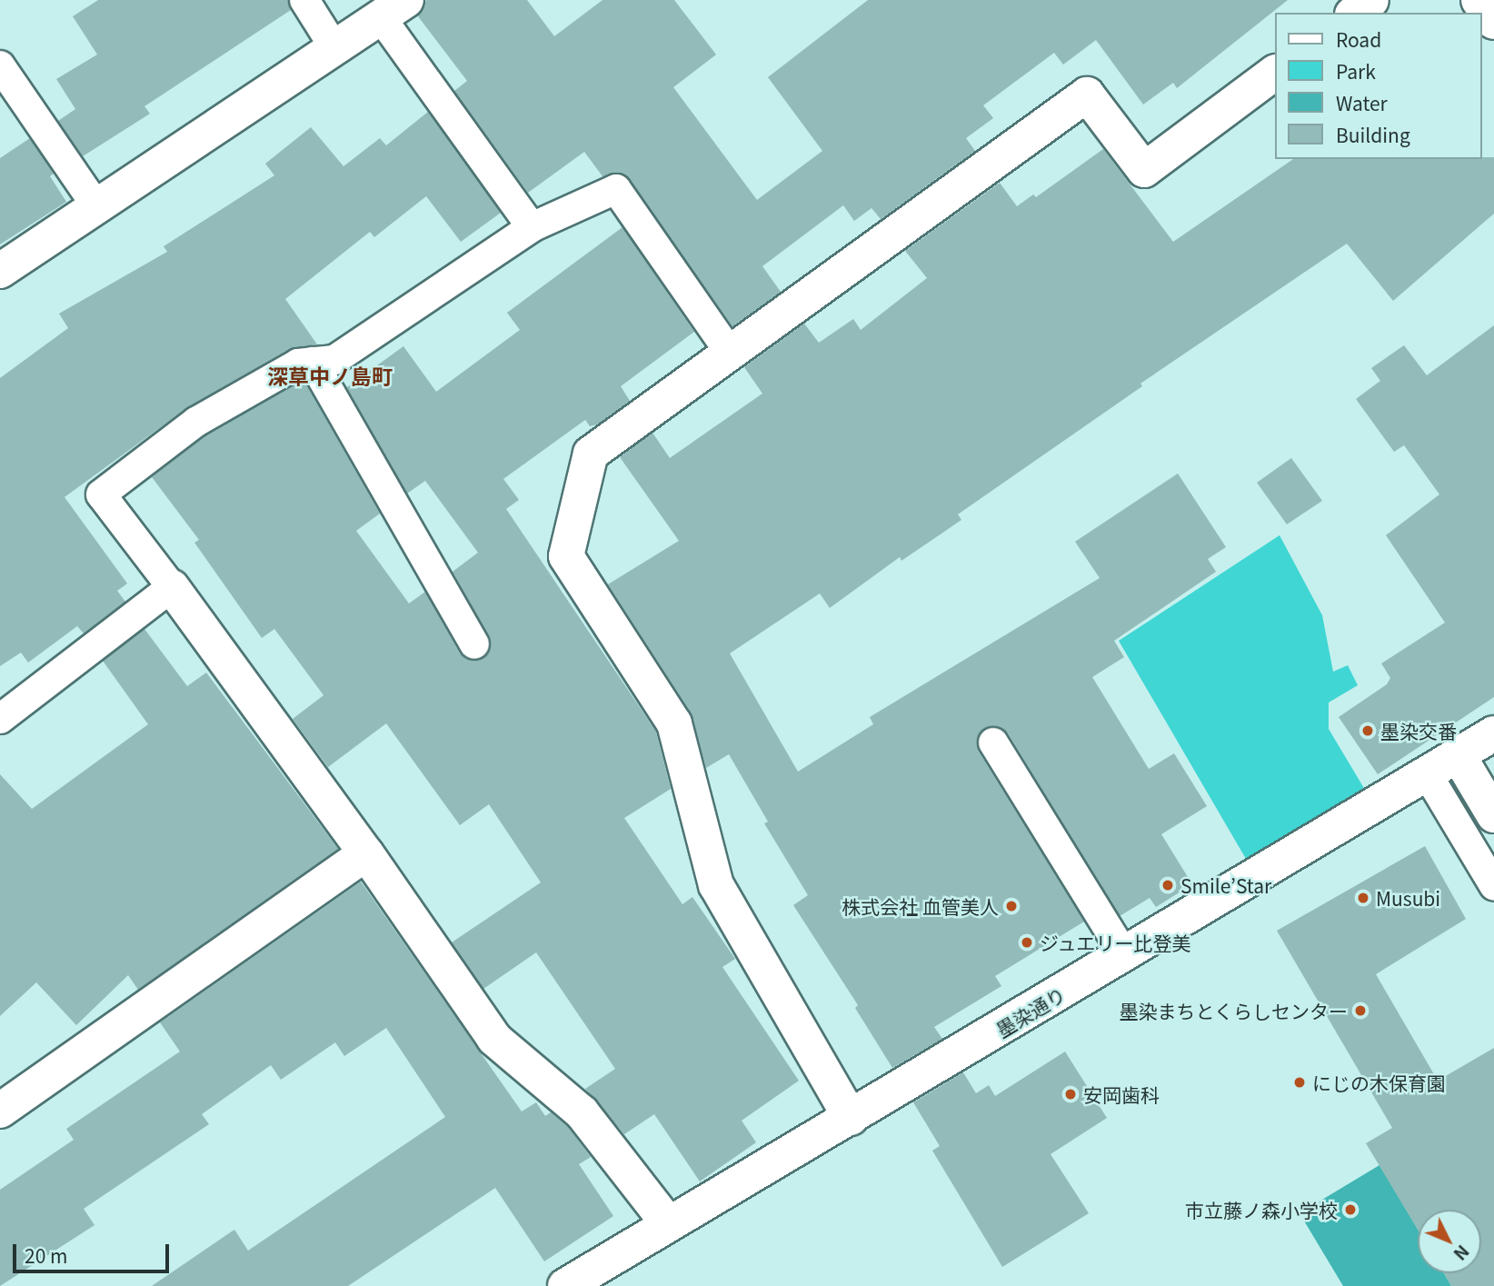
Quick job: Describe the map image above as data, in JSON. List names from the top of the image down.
{
  "streets": {
    "street": ["墨染通り"]
  },
  "districts": ["深草中ノ島町"],
  "places": [
    "墨染交番",
    "Smile’Star",
    "Musubi",
    "株式会社 血管美人",
    "ジュエリー比登美",
    "墨染まちとくらしセンター",
    "にじの木保育園",
    "安岡歯科",
    "市立藤ノ森小学校"
  ],
  "legend": [
    "Road",
    "Park",
    "Water",
    "Building"
  ],
  "scale_bar": "20 m",
  "north": "bottom right"
}
